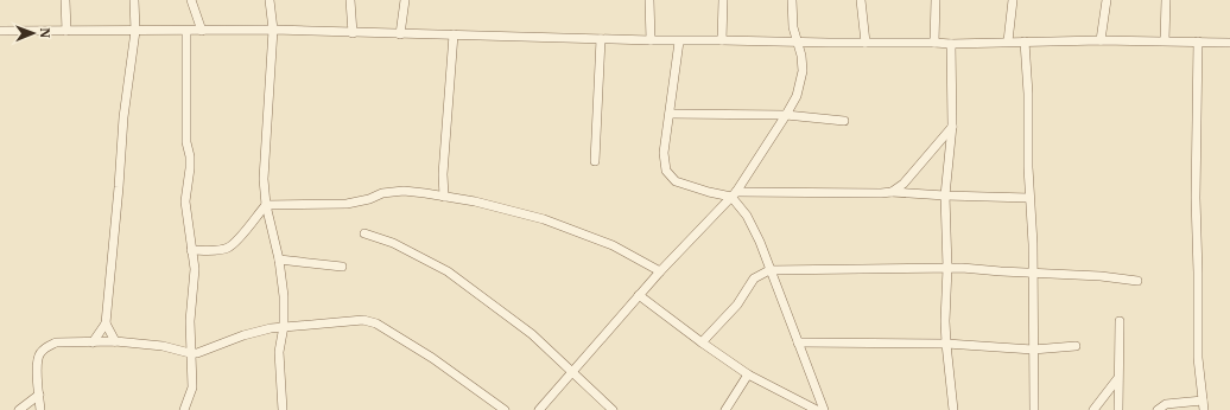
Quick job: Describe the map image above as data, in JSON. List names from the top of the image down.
{
  "north": "right"
}
